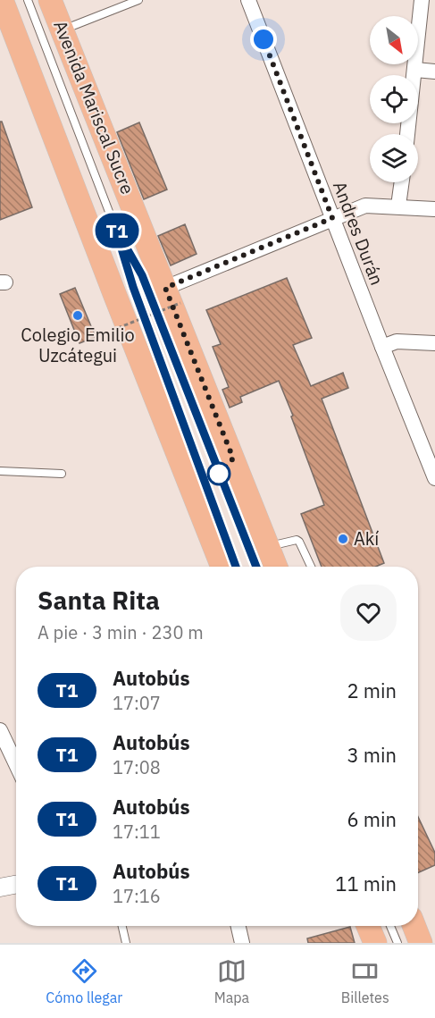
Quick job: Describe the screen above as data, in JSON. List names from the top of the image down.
{
  "streets": {
    "main road": ["Avenida Mariscal Sucre"],
    "street": ["Andres Durán"]
  },
  "places": ["Colegio Emilio Uzcátegui", "Akí"],
  "lines": ["bus line T1"],
  "north": "bottom right",
  "page": {
    "on_map": "T1",
    "heading": ["Santa Rita", "A pie · 3 min · 230 m"],
    "list": [
      {
        "mark": "T1",
        "name": "Autobús",
        "note": "17:07",
        "value": "2 min"
      },
      {
        "mark": "T1",
        "name": "Autobús",
        "note": "17:08",
        "value": "3 min"
      },
      {
        "mark": "T1",
        "name": "Autobús",
        "note": "17:11",
        "value": "6 min"
      },
      {
        "mark": "T1",
        "name": "Autobús",
        "note": "17:16",
        "value": "11 min"
      }
    ],
    "tabs": ["Cómo llegar", "Mapa", "Billetes"]
  }
}
